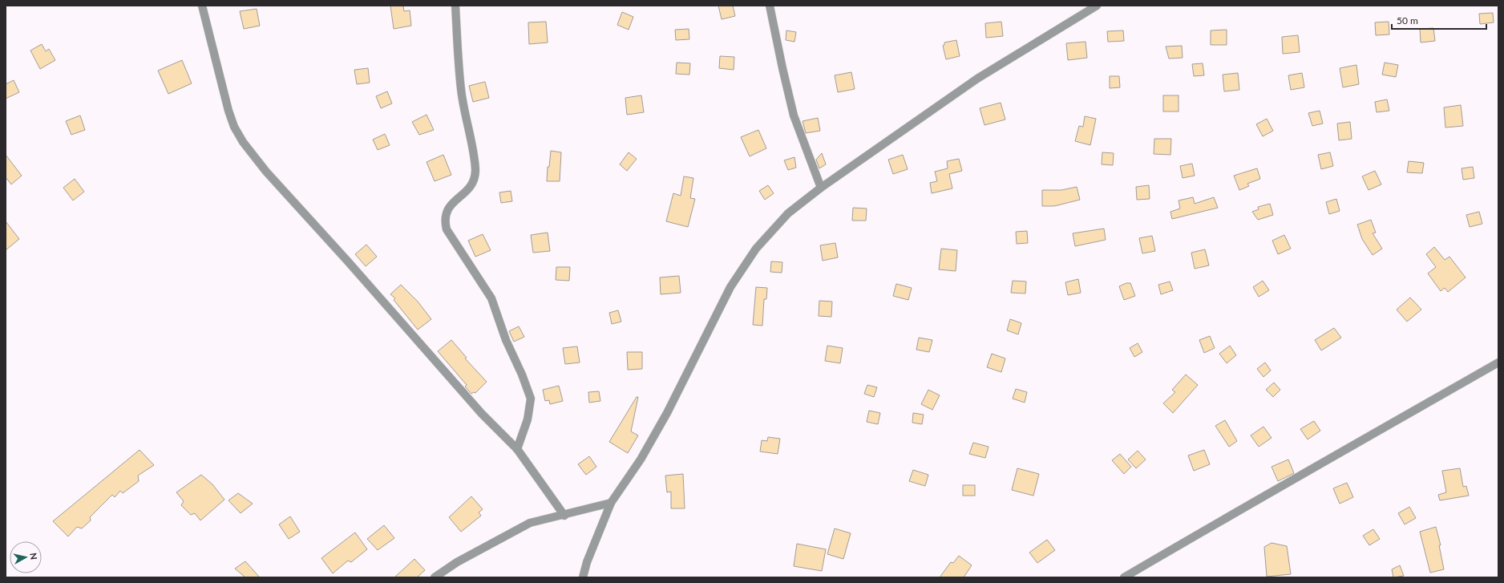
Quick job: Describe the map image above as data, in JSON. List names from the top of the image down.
{
  "scale_bar": "50 m",
  "north": "right"
}
